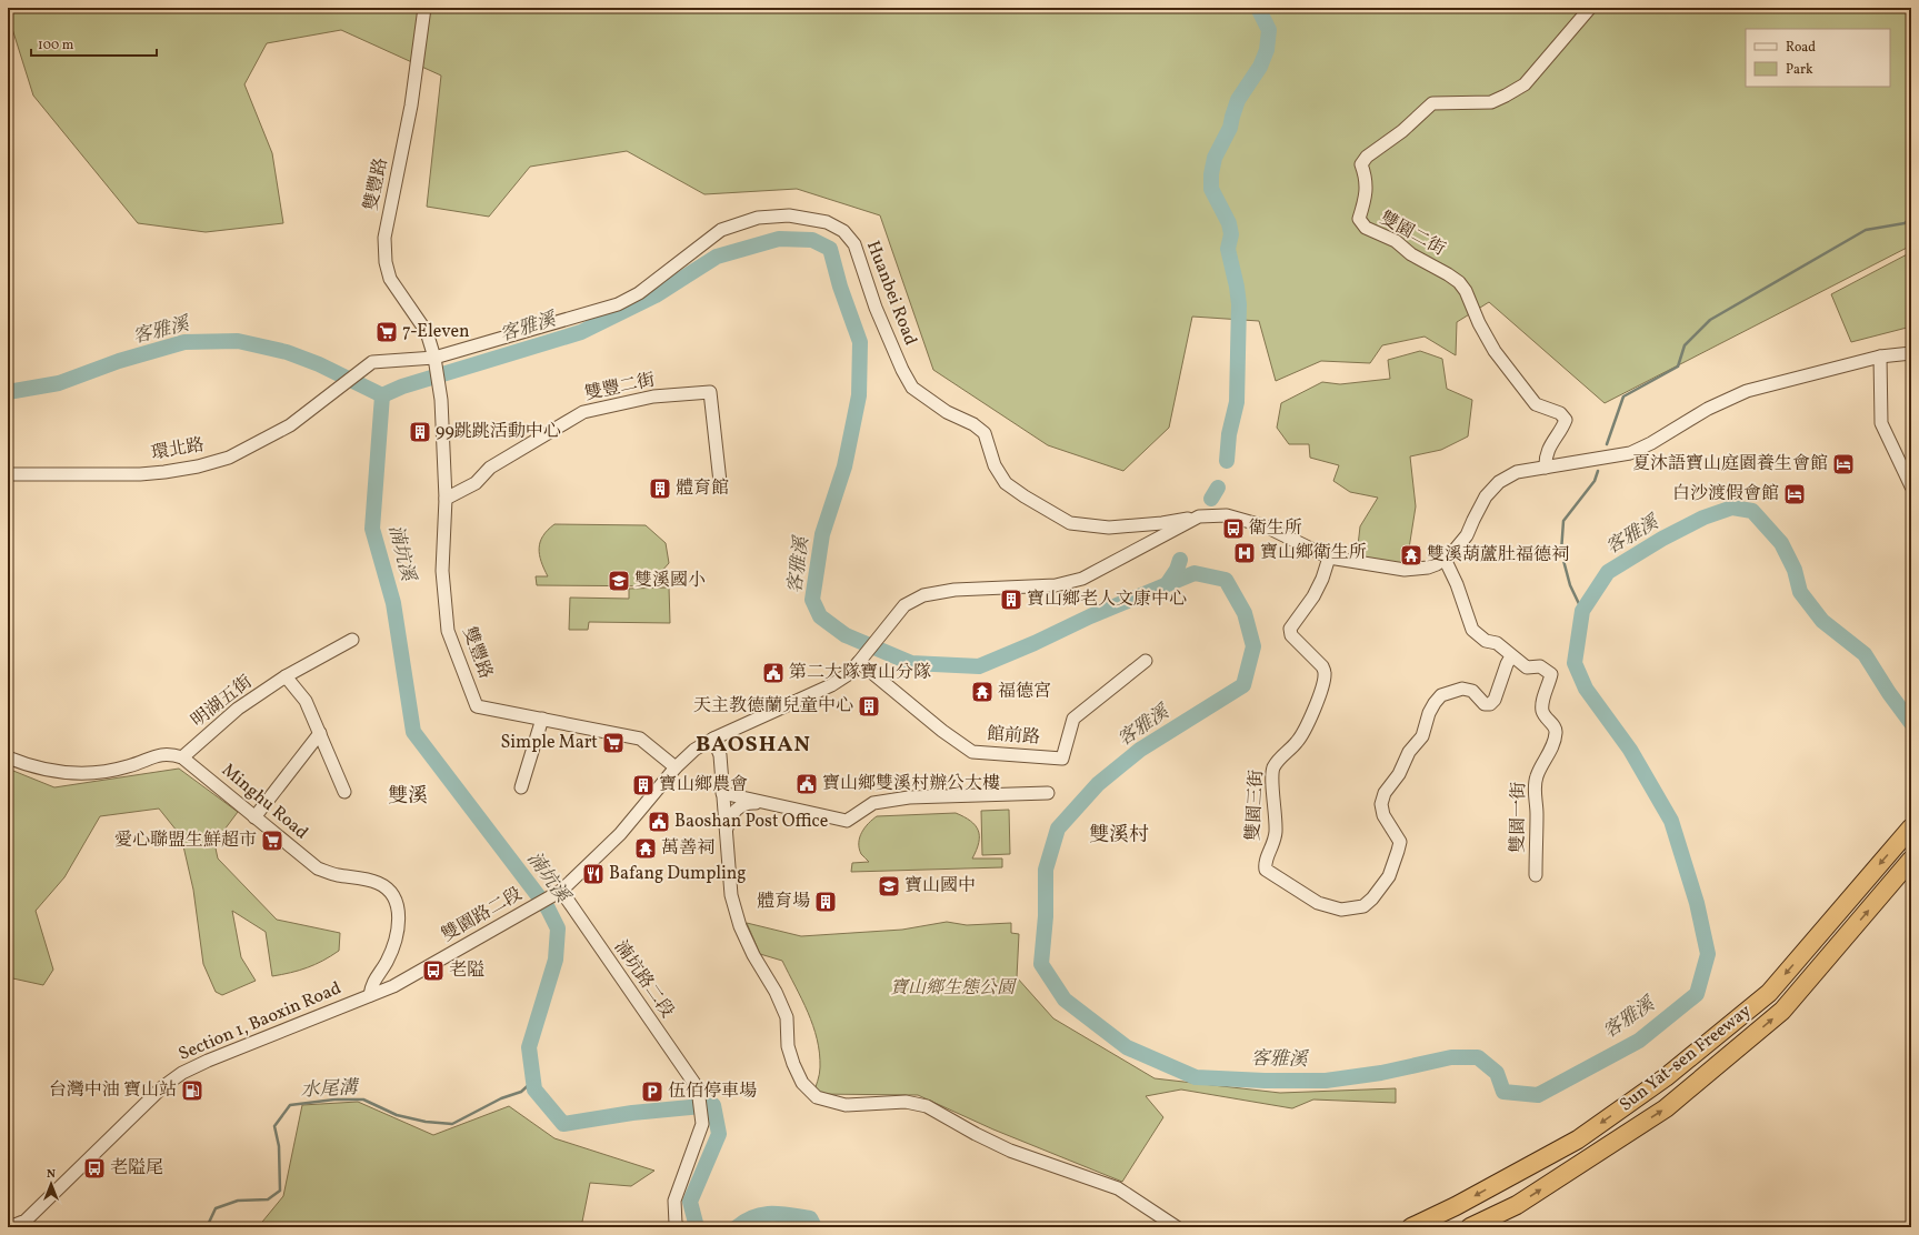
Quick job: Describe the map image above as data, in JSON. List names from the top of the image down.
{
  "streets": {
    "highway": ["Sun Yat-sen Freeway"],
    "street": [
      "雙豐路",
      "雙園二街",
      "Huanbei Road",
      "雙豐二街",
      "環北路",
      "明湖五街",
      "館前路",
      "Minghu Road",
      "雙園三街",
      "雙園一街",
      "雙園路二段",
      "湳坑路二段",
      "Section 1, Baoxin Road"
    ]
  },
  "crossings": [
    ["雙豐路", "Huanbei Road"],
    ["雙豐路", "雙豐二街"],
    ["雙豐路", "環北路"],
    ["雙豐路", "雙園路二段"],
    ["Huanbei Road", "環北路"],
    ["Huanbei Road", "雙園三街"],
    ["Huanbei Road", "雙園一街"],
    ["Huanbei Road", "雙園路二段"],
    ["明湖五街", "Minghu Road"],
    ["館前路", "雙園路二段"],
    ["Minghu Road", "雙園路二段"],
    ["Minghu Road", "Section 1, Baoxin Road"],
    ["雙園三街", "雙園一街"],
    ["雙園路二段", "湳坑路二段"],
    ["雙園路二段", "Section 1, Baoxin Road"]
  ],
  "districts": ["BAOSHAN", "雙溪", "雙溪村"],
  "water": ["客雅溪", "湳坑溪", "水尾溝"],
  "parks": ["寶山鄉生態公園"],
  "places": {
    "supermarket": ["7-Eleven", "Simple Mart", "愛心聯盟生鮮超市"],
    "building": [
      "99跳跳活動中心",
      "體育館",
      "寶山鄉老人文康中心",
      "天主教德蘭兒童中心",
      "寶山鄉農會",
      "體育場"
    ],
    "hotel": ["夏沐語寶山庭園養生會館", "白沙渡假會館"],
    "bus stop": ["衛生所", "老隘", "老隘尾"],
    "hospital": ["寶山鄉衛生所"],
    "temple": ["雙溪葫蘆肚福德祠", "福德宮", "萬善祠"],
    "school or university": ["雙溪國小", "寶山國中"],
    "public building": ["第二大隊寶山分隊", "寶山鄉雙溪村辦公大樓", "Baoshan Post Office"],
    "restaurant": ["Bafang Dumpling"],
    "fuel station": ["台灣中油 寶山站"],
    "parking": ["伍佰停車場"]
  },
  "legend": ["Road", "Park"],
  "scale_bar": "100 m",
  "north": "top"
}
